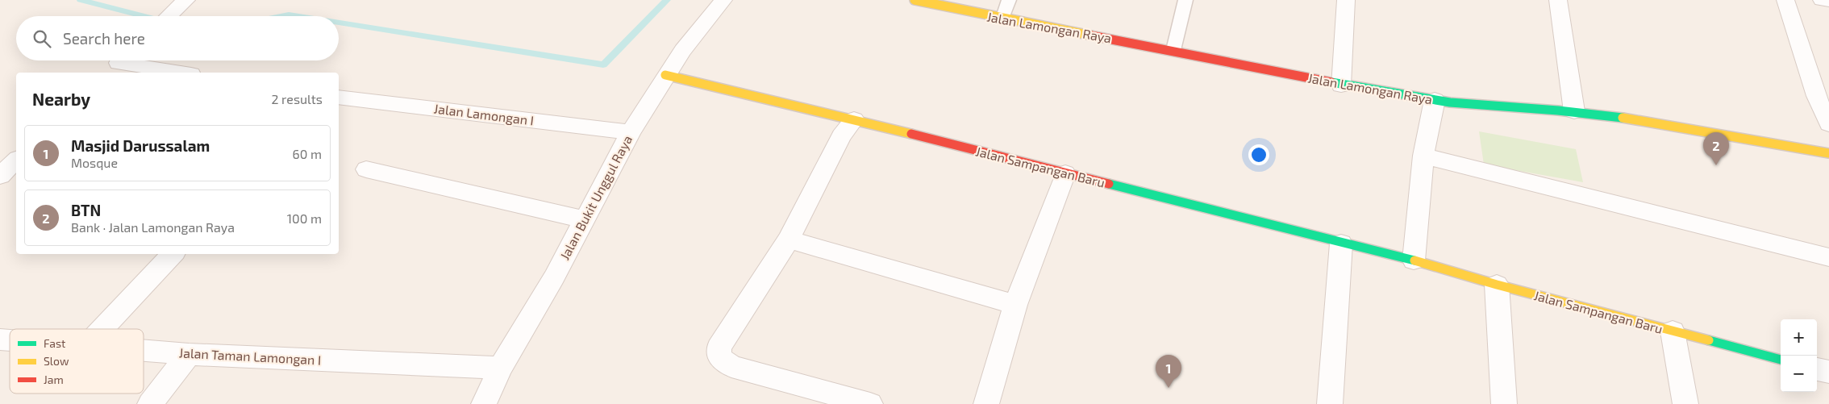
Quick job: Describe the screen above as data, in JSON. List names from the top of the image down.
{
  "streets": {
    "street": [
      "Jalan Lamongan Raya",
      "Jalan Lamongan I",
      "Jalan Sampangan Baru",
      "Jalan Bukit Unggul Raya",
      "Jalan Taman Lamongan I"
    ]
  },
  "crossings": [
    ["Jalan Lamongan I", "Jalan Bukit Unggul Raya"],
    ["Jalan Sampangan Baru", "Jalan Bukit Unggul Raya"],
    ["Jalan Bukit Unggul Raya", "Jalan Taman Lamongan I"]
  ],
  "legend": ["Fast", "Slow", "Jam"],
  "page": {
    "search": "Search here",
    "heading": ["Nearby", "2 results"],
    "list": [
      {
        "mark": "1",
        "name": "Masjid Darussalam",
        "note": "Mosque",
        "value": "60 m"
      },
      {
        "mark": "2",
        "name": "BTN",
        "note": "Bank · Jalan Lamongan Raya",
        "value": "100 m"
      }
    ],
    "pins": ["2", "1"],
    "map_buttons": ["+", "−"]
  }
}
